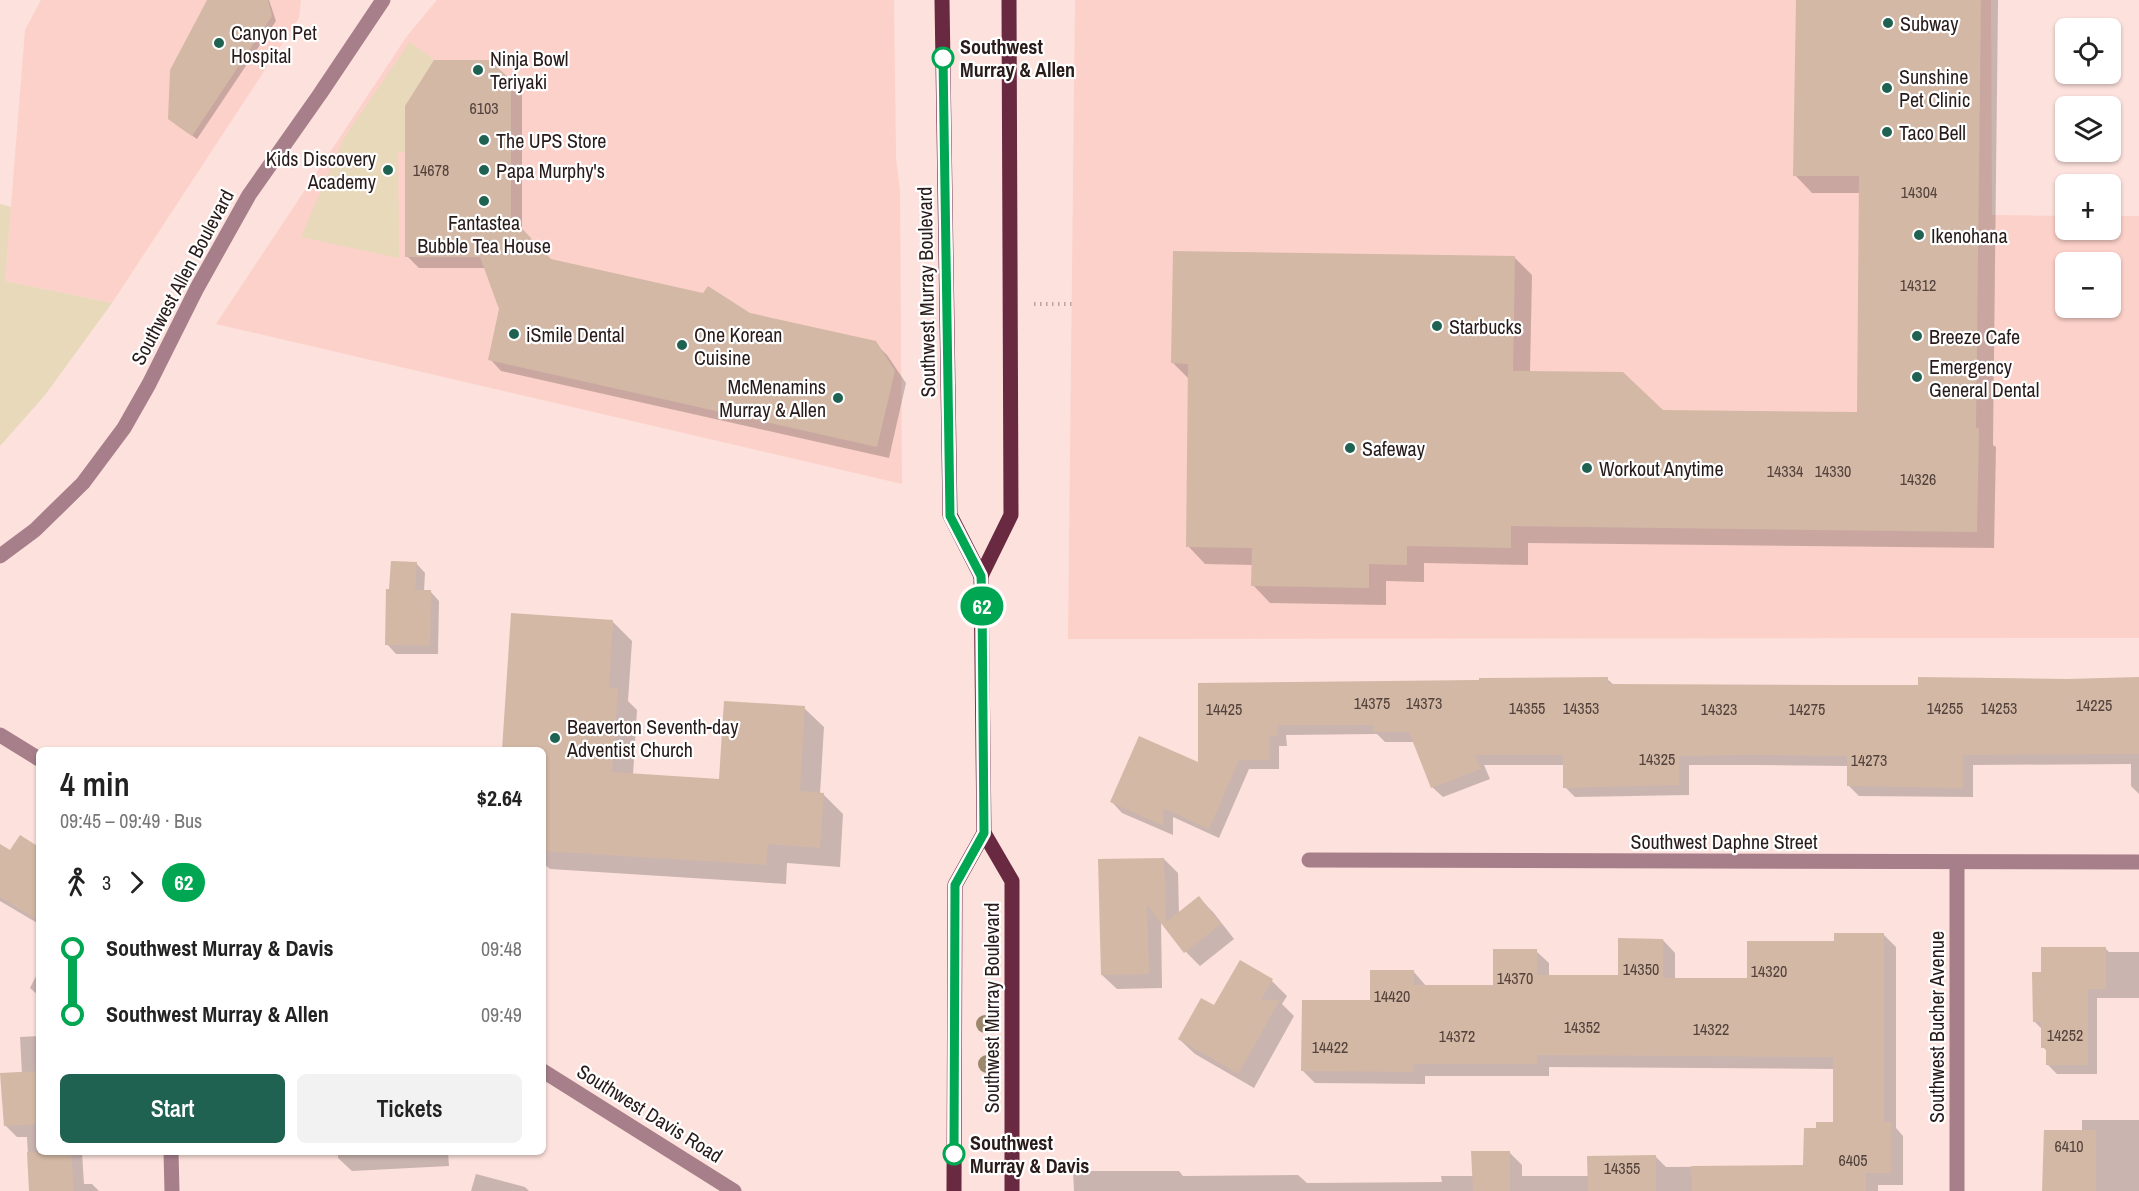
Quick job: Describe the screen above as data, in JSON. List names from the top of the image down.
{
  "streets": {
    "main road": ["Southwest Murray Boulevard"],
    "street": [
      "Southwest Allen Boulevard",
      "Southwest Daphne Street",
      "Southwest Bucher Avenue",
      "Southwest Davis Road"
    ]
  },
  "crossings": [
    ["Southwest Daphne Street", "Southwest Bucher Avenue"]
  ],
  "places": [
    "Subway",
    "Canyon Pet Hospital",
    "Southwest Murray & Allen",
    "Ninja Bowl Teriyaki",
    "Sunshine Pet Clinic",
    "Taco Bell",
    "The UPS Store",
    "Kids Discovery Academy",
    "Papa Murphy's",
    "Fantastea Bubble Tea House",
    "Ikenohana",
    "Starbucks",
    "iSmile Dental",
    "Breeze Cafe",
    "One Korean Cuisine",
    "Emergency General Dental",
    "McMenamins Murray & Allen",
    "Safeway",
    "Workout Anytime",
    "Beaverton Seventh-day Adventist Church",
    "Southwest Murray & Davis"
  ],
  "lines": ["bus line 62"],
  "house_numbers": [
    "6103",
    "14678",
    "14304",
    "14312",
    "14334",
    "14330",
    "14326",
    "14375",
    "14373",
    "14225",
    "14355",
    "14353",
    "14255",
    "14253",
    "14425",
    "14323",
    "14275",
    "14325",
    "14273",
    "14350",
    "14320",
    "14370",
    "14420",
    "14352",
    "14322",
    "14252",
    "14372",
    "14422",
    "6410",
    "6405",
    "14355"
  ],
  "page": {
    "on_map": "62",
    "map_buttons": ["+", "−"],
    "heading": ["4 min", "09:45 – 09:49 · Bus", "$2.64"],
    "legs": ["3", "62"],
    "list": [
      {
        "name": "Southwest Murray & Davis",
        "value": "09:48"
      },
      {
        "name": "Southwest Murray & Allen",
        "value": "09:49"
      }
    ],
    "buttons": ["Start", "Tickets"]
  }
}
